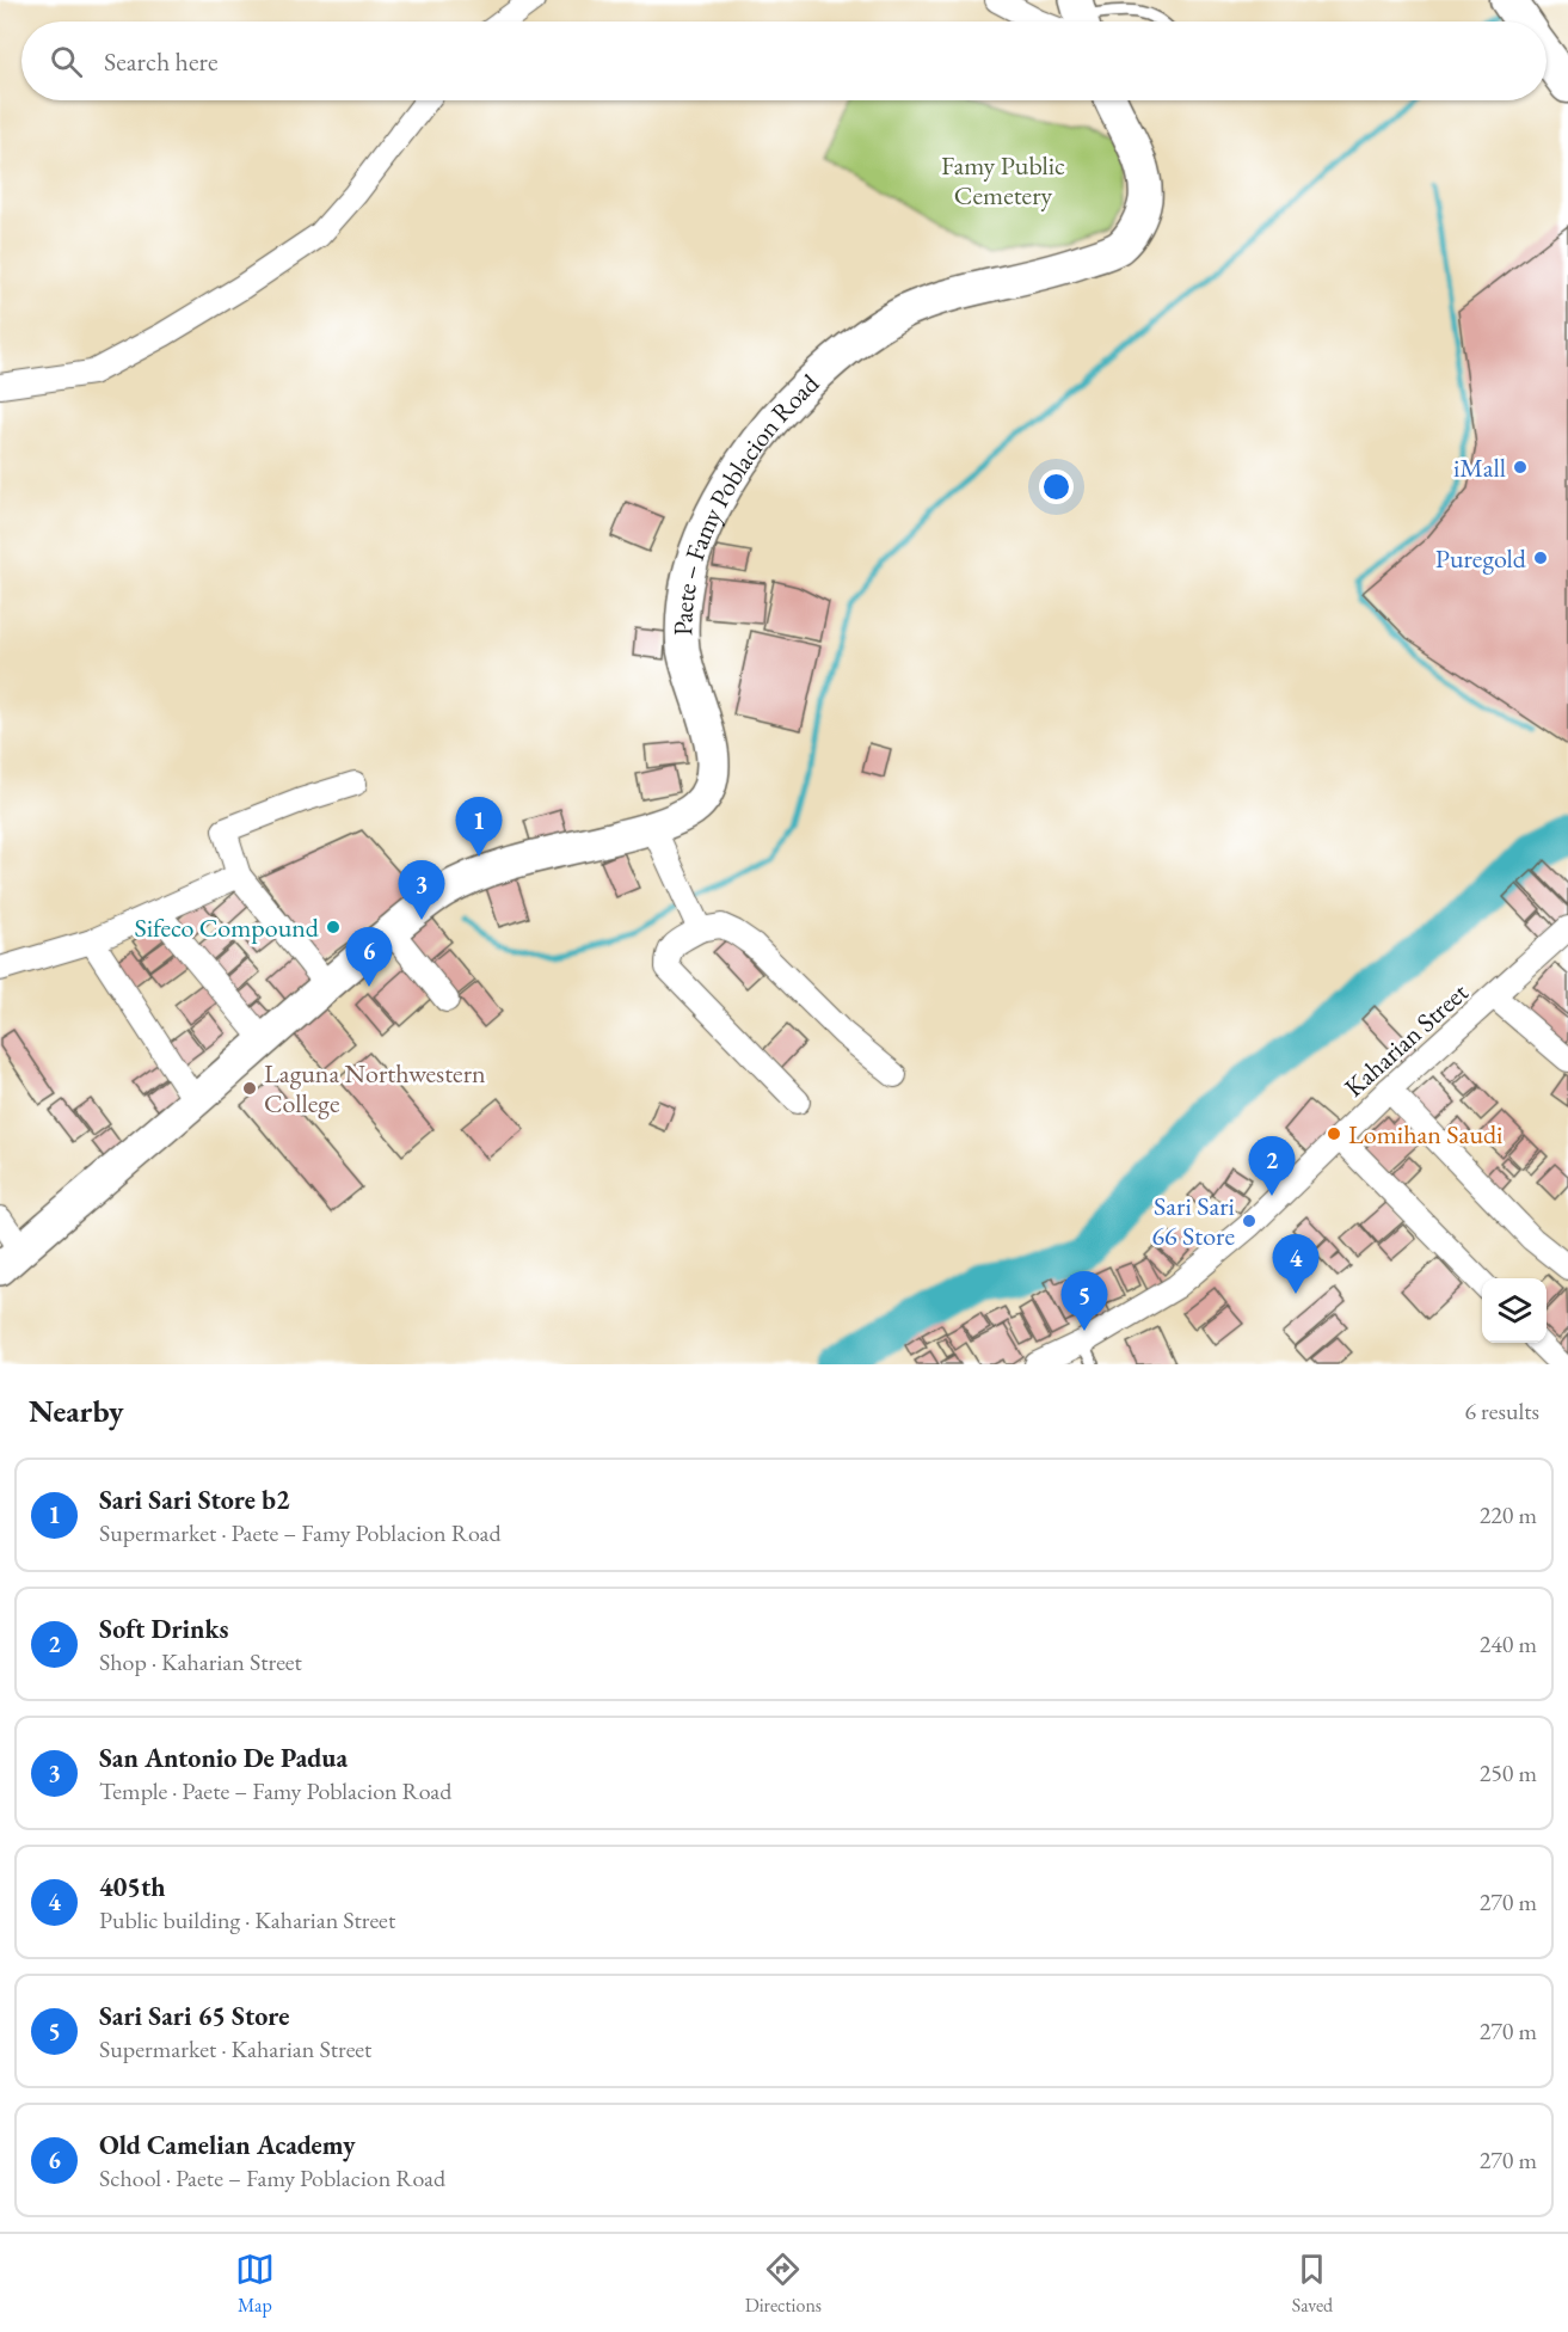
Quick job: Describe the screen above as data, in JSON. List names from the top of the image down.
{
  "streets": {
    "main road": ["Paete – Famy Poblacion Road"],
    "street": ["Kaharian Street"]
  },
  "parks": ["Famy Public Cemetery"],
  "places": [
    "iMall",
    "Puregold",
    "Sifeco Compound",
    "Laguna Northwestern College",
    "Lomihan Saudi",
    "Sari Sari 66 Store"
  ],
  "page": {
    "search": "Search here",
    "pins": [
      "1",
      "3",
      "6",
      "2",
      "4",
      "5"
    ],
    "heading": ["Nearby", "6 results"],
    "list": [
      {
        "mark": "1",
        "name": "Sari Sari Store b2",
        "note": "Supermarket · Paete – Famy Poblacion Road",
        "value": "220 m"
      },
      {
        "mark": "2",
        "name": "Soft Drinks",
        "note": "Shop · Kaharian Street",
        "value": "240 m"
      },
      {
        "mark": "3",
        "name": "San Antonio De Padua",
        "note": "Temple · Paete – Famy Poblacion Road",
        "value": "250 m"
      },
      {
        "mark": "4",
        "name": "405th",
        "note": "Public building · Kaharian Street",
        "value": "270 m"
      },
      {
        "mark": "5",
        "name": "Sari Sari 65 Store",
        "note": "Supermarket · Kaharian Street",
        "value": "270 m"
      },
      {
        "mark": "6",
        "name": "Old Camelian Academy",
        "note": "School · Paete – Famy Poblacion Road",
        "value": "270 m"
      }
    ],
    "nav": ["Map", "Directions", "Saved"]
  }
}
